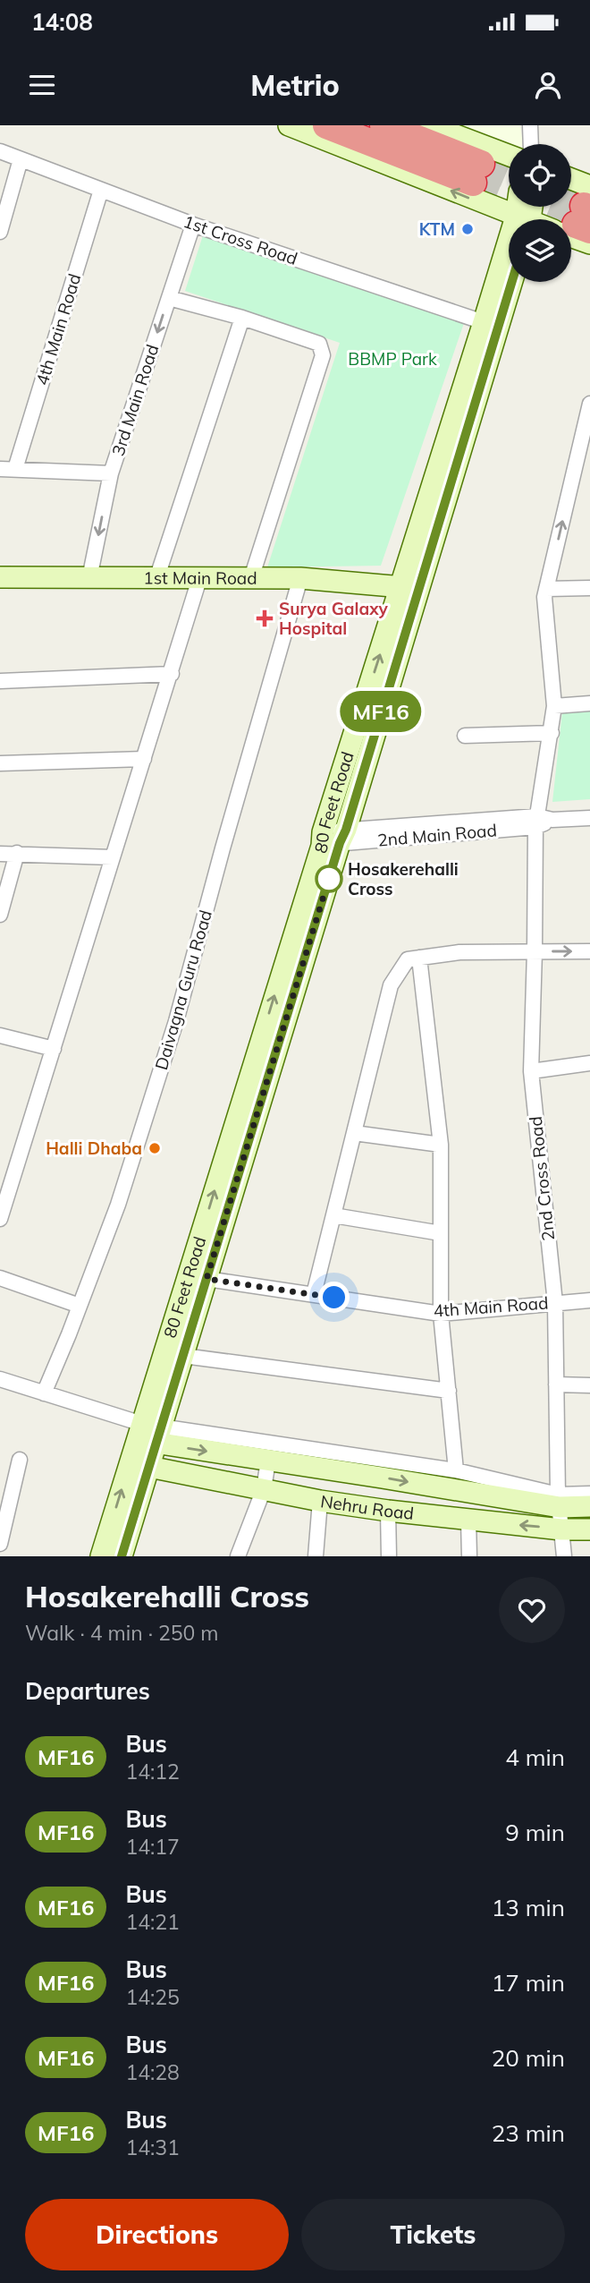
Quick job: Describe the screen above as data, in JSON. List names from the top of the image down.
{
  "streets": {
    "main road": ["1st Main Road", "80 Feet Road", "Nehru Road"],
    "street": [
      "1st Cross Road",
      "4th Main Road",
      "3rd Main Road",
      "2nd Main Road",
      "Daivagna Guru Road",
      "2nd Cross Road"
    ]
  },
  "crossings": [
    ["1st Cross Road", "4th Main Road"],
    ["1st Cross Road", "3rd Main Road"],
    ["1st Cross Road", "80 Feet Road"],
    ["4th Main Road", "80 Feet Road"],
    ["4th Main Road", "2nd Cross Road"],
    ["3rd Main Road", "1st Main Road"],
    ["1st Main Road", "80 Feet Road"],
    ["1st Main Road", "Daivagna Guru Road"],
    ["80 Feet Road", "2nd Main Road"],
    ["80 Feet Road", "Nehru Road"],
    ["2nd Main Road", "2nd Cross Road"],
    ["2nd Cross Road", "Nehru Road"]
  ],
  "parks": ["BBMP Park"],
  "places": {
    "other": ["KTM", "Hosakerehalli Cross", "Halli Dhaba"],
    "health": ["Surya Galaxy Hospital"]
  },
  "lines": ["bus line MF16"],
  "page": {
    "status": "14:08",
    "header": "Metrio",
    "on_map": "MF16",
    "heading": [
      ["Hosakerehalli Cross", "Walk · 4 min · 250 m"],
      "Departures"
    ],
    "list": [
      {
        "mark": "MF16",
        "name": "Bus",
        "note": "14:12",
        "value": "4 min"
      },
      {
        "mark": "MF16",
        "name": "Bus",
        "note": "14:17",
        "value": "9 min"
      },
      {
        "mark": "MF16",
        "name": "Bus",
        "note": "14:21",
        "value": "13 min"
      },
      {
        "mark": "MF16",
        "name": "Bus",
        "note": "14:25",
        "value": "17 min"
      },
      {
        "mark": "MF16",
        "name": "Bus",
        "note": "14:28",
        "value": "20 min"
      },
      {
        "mark": "MF16",
        "name": "Bus",
        "note": "14:31",
        "value": "23 min"
      }
    ],
    "buttons": ["Directions", "Tickets"]
  }
}
